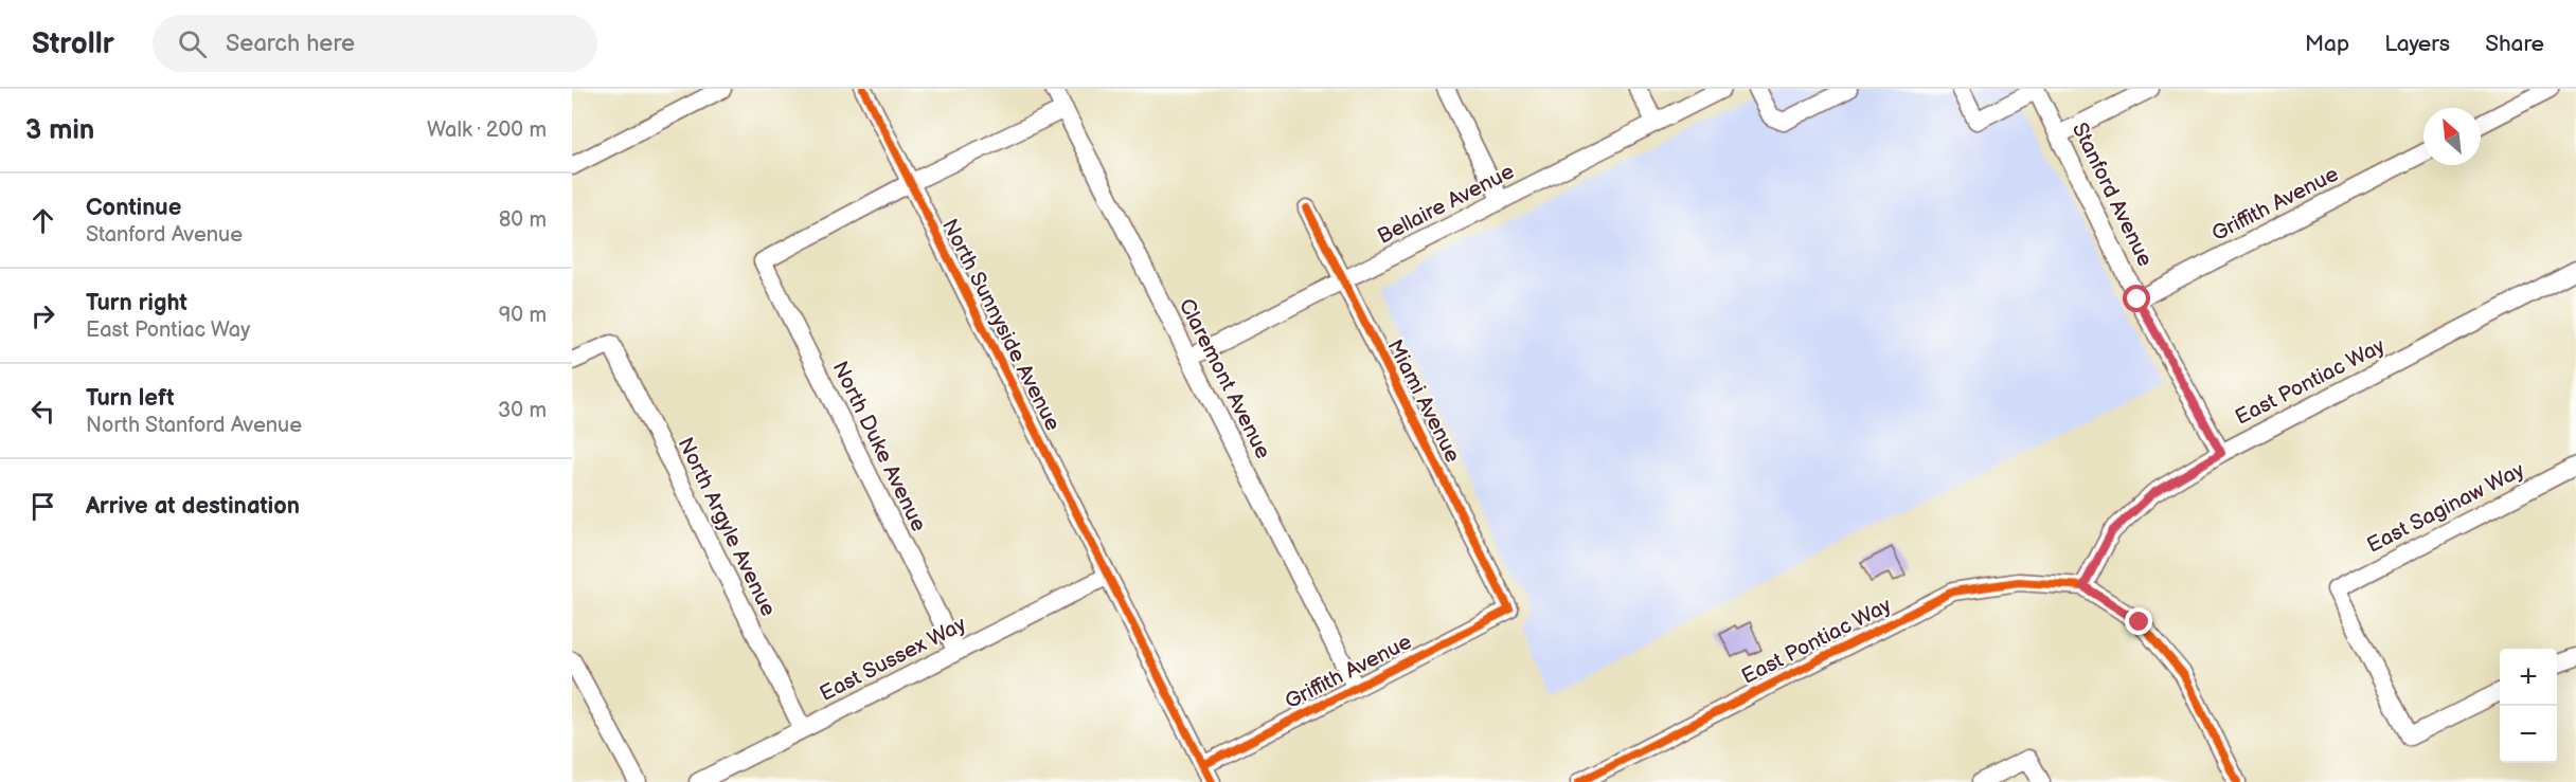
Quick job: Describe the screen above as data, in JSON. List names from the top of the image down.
{
  "streets": {
    "street": [
      "Stanford Avenue",
      "Bellaire Avenue",
      "Griffith Avenue",
      "North Sunnyside Avenue",
      "Claremont Avenue",
      "East Pontiac Way",
      "Miami Avenue",
      "North Duke Avenue",
      "East Saginaw Way",
      "North Argyle Avenue",
      "East Sussex Way"
    ]
  },
  "crossings": [
    ["Stanford Avenue", "Griffith Avenue"],
    ["Stanford Avenue", "East Pontiac Way"],
    ["Bellaire Avenue", "Claremont Avenue"],
    ["Bellaire Avenue", "Miami Avenue"],
    ["Griffith Avenue", "North Sunnyside Avenue"],
    ["Griffith Avenue", "Claremont Avenue"],
    ["Griffith Avenue", "Miami Avenue"],
    ["North Sunnyside Avenue", "North Duke Avenue"],
    ["North Sunnyside Avenue", "East Sussex Way"],
    ["North Duke Avenue", "East Sussex Way"],
    ["North Argyle Avenue", "East Sussex Way"]
  ],
  "north": "top left",
  "page": {
    "header": "Strollr",
    "search": "Search here",
    "nav": ["Map", "Layers", "Share"],
    "heading": ["3 min", "Walk · 200 m"],
    "list": [
      ["Continue", "Stanford Avenue", "80 m"],
      ["Turn right", "East Pontiac Way", "90 m"],
      ["Turn left", "North Stanford Avenue", "30 m"],
      "Arrive at destination"
    ],
    "map_buttons": ["+", "−"]
  }
}
